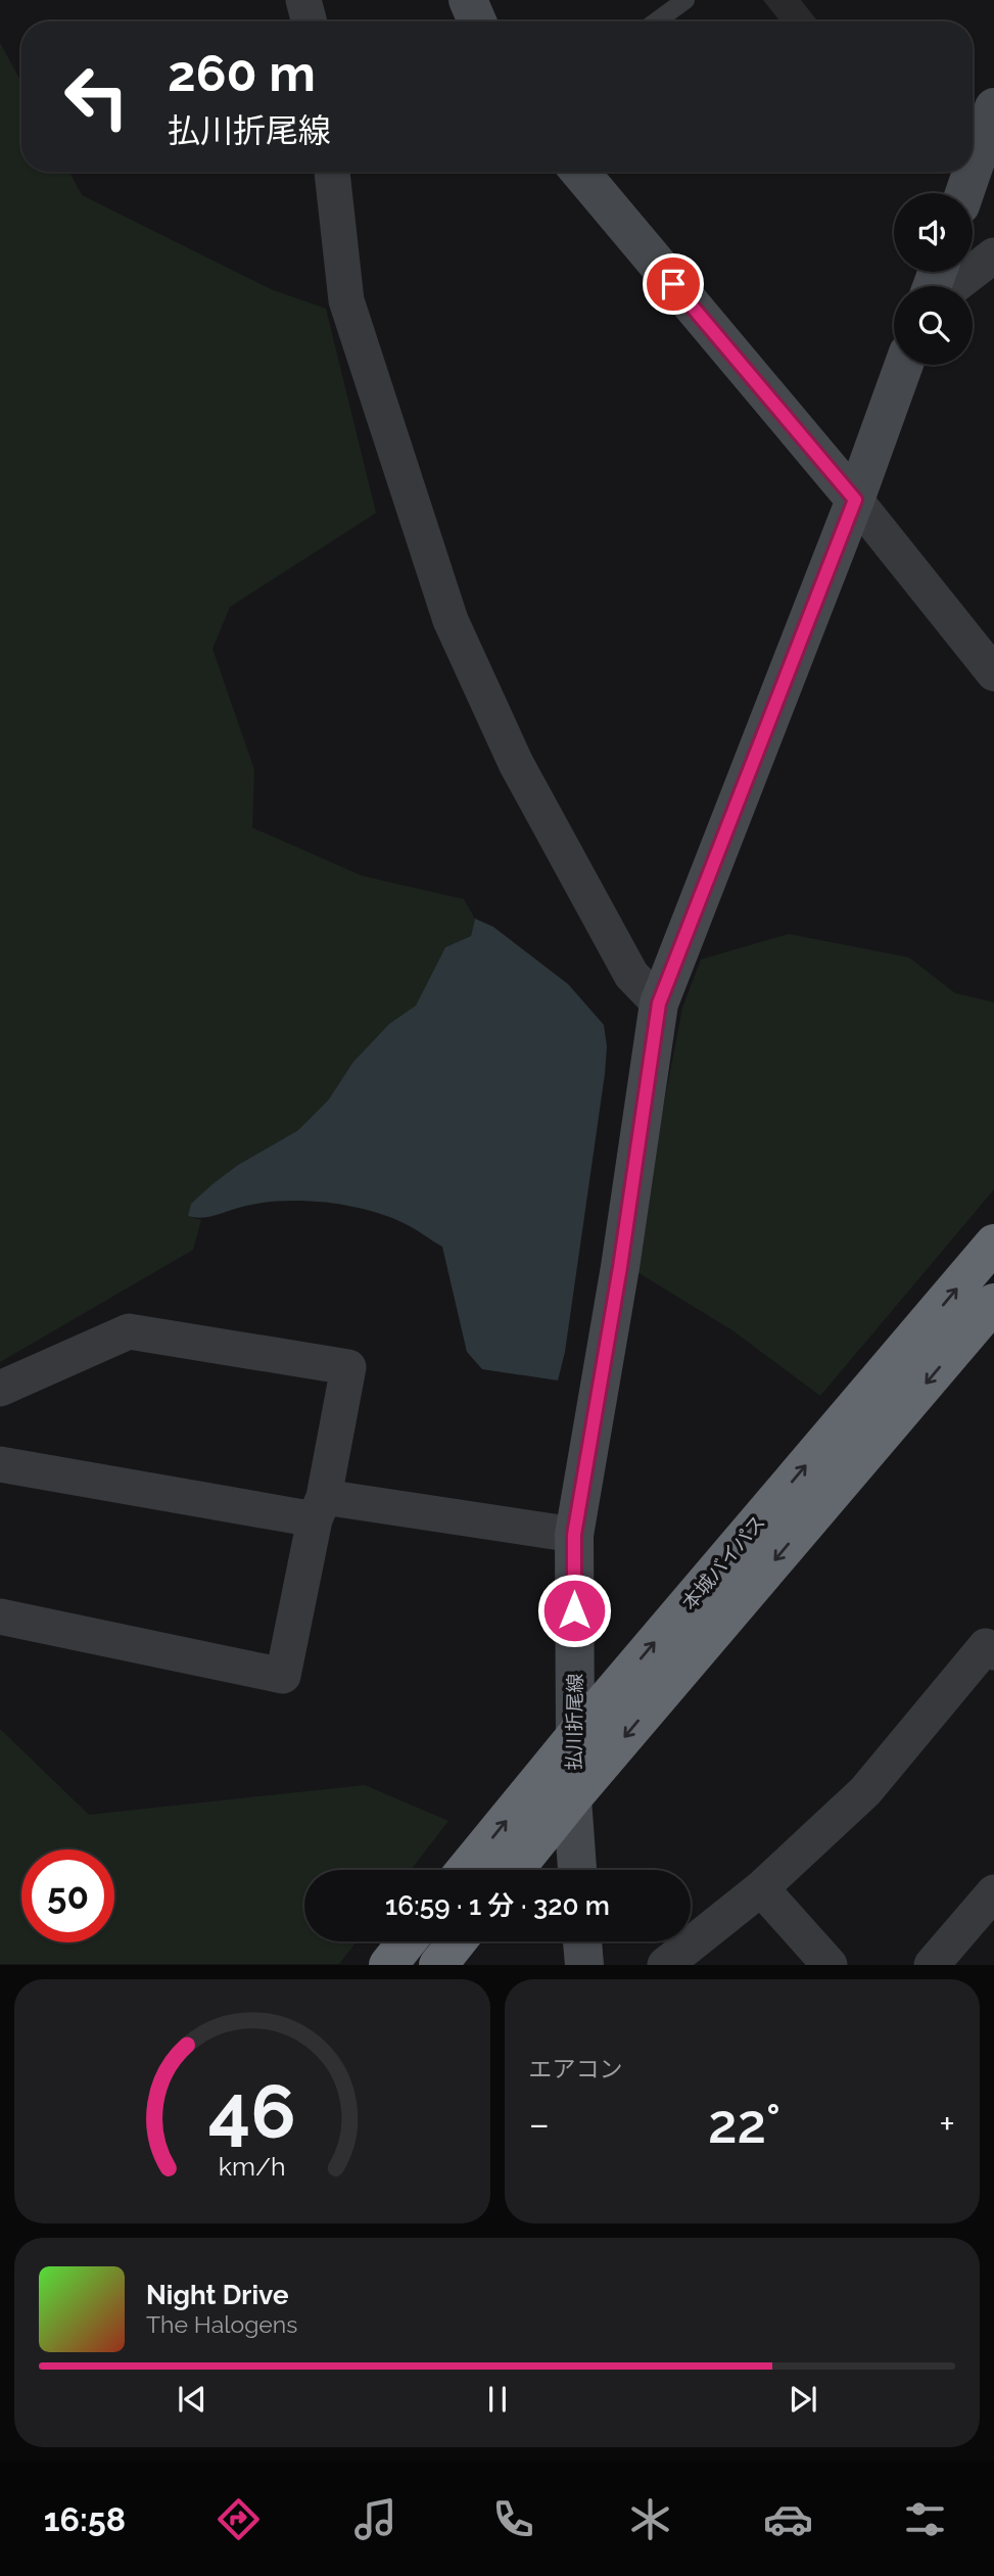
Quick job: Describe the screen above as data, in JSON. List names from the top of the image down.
{
  "streets": {
    "highway": ["本城バイパス"],
    "main road": ["払川折尾線"]
  },
  "crossings": [
    ["本城バイパス", "払川折尾線"]
  ],
  "page": {
    "turn": ["260 m", "払川折尾線"],
    "limit": "50",
    "trip": "16:59 · 1 分 · 320 m",
    "tile": "エアコン",
    "heat": ["−", "22°", "+"],
    "song": ["Night Drive", "The Halogens"],
    "tabs": "16:58",
    "gauge": ["46", "km/h"]
  }
}
